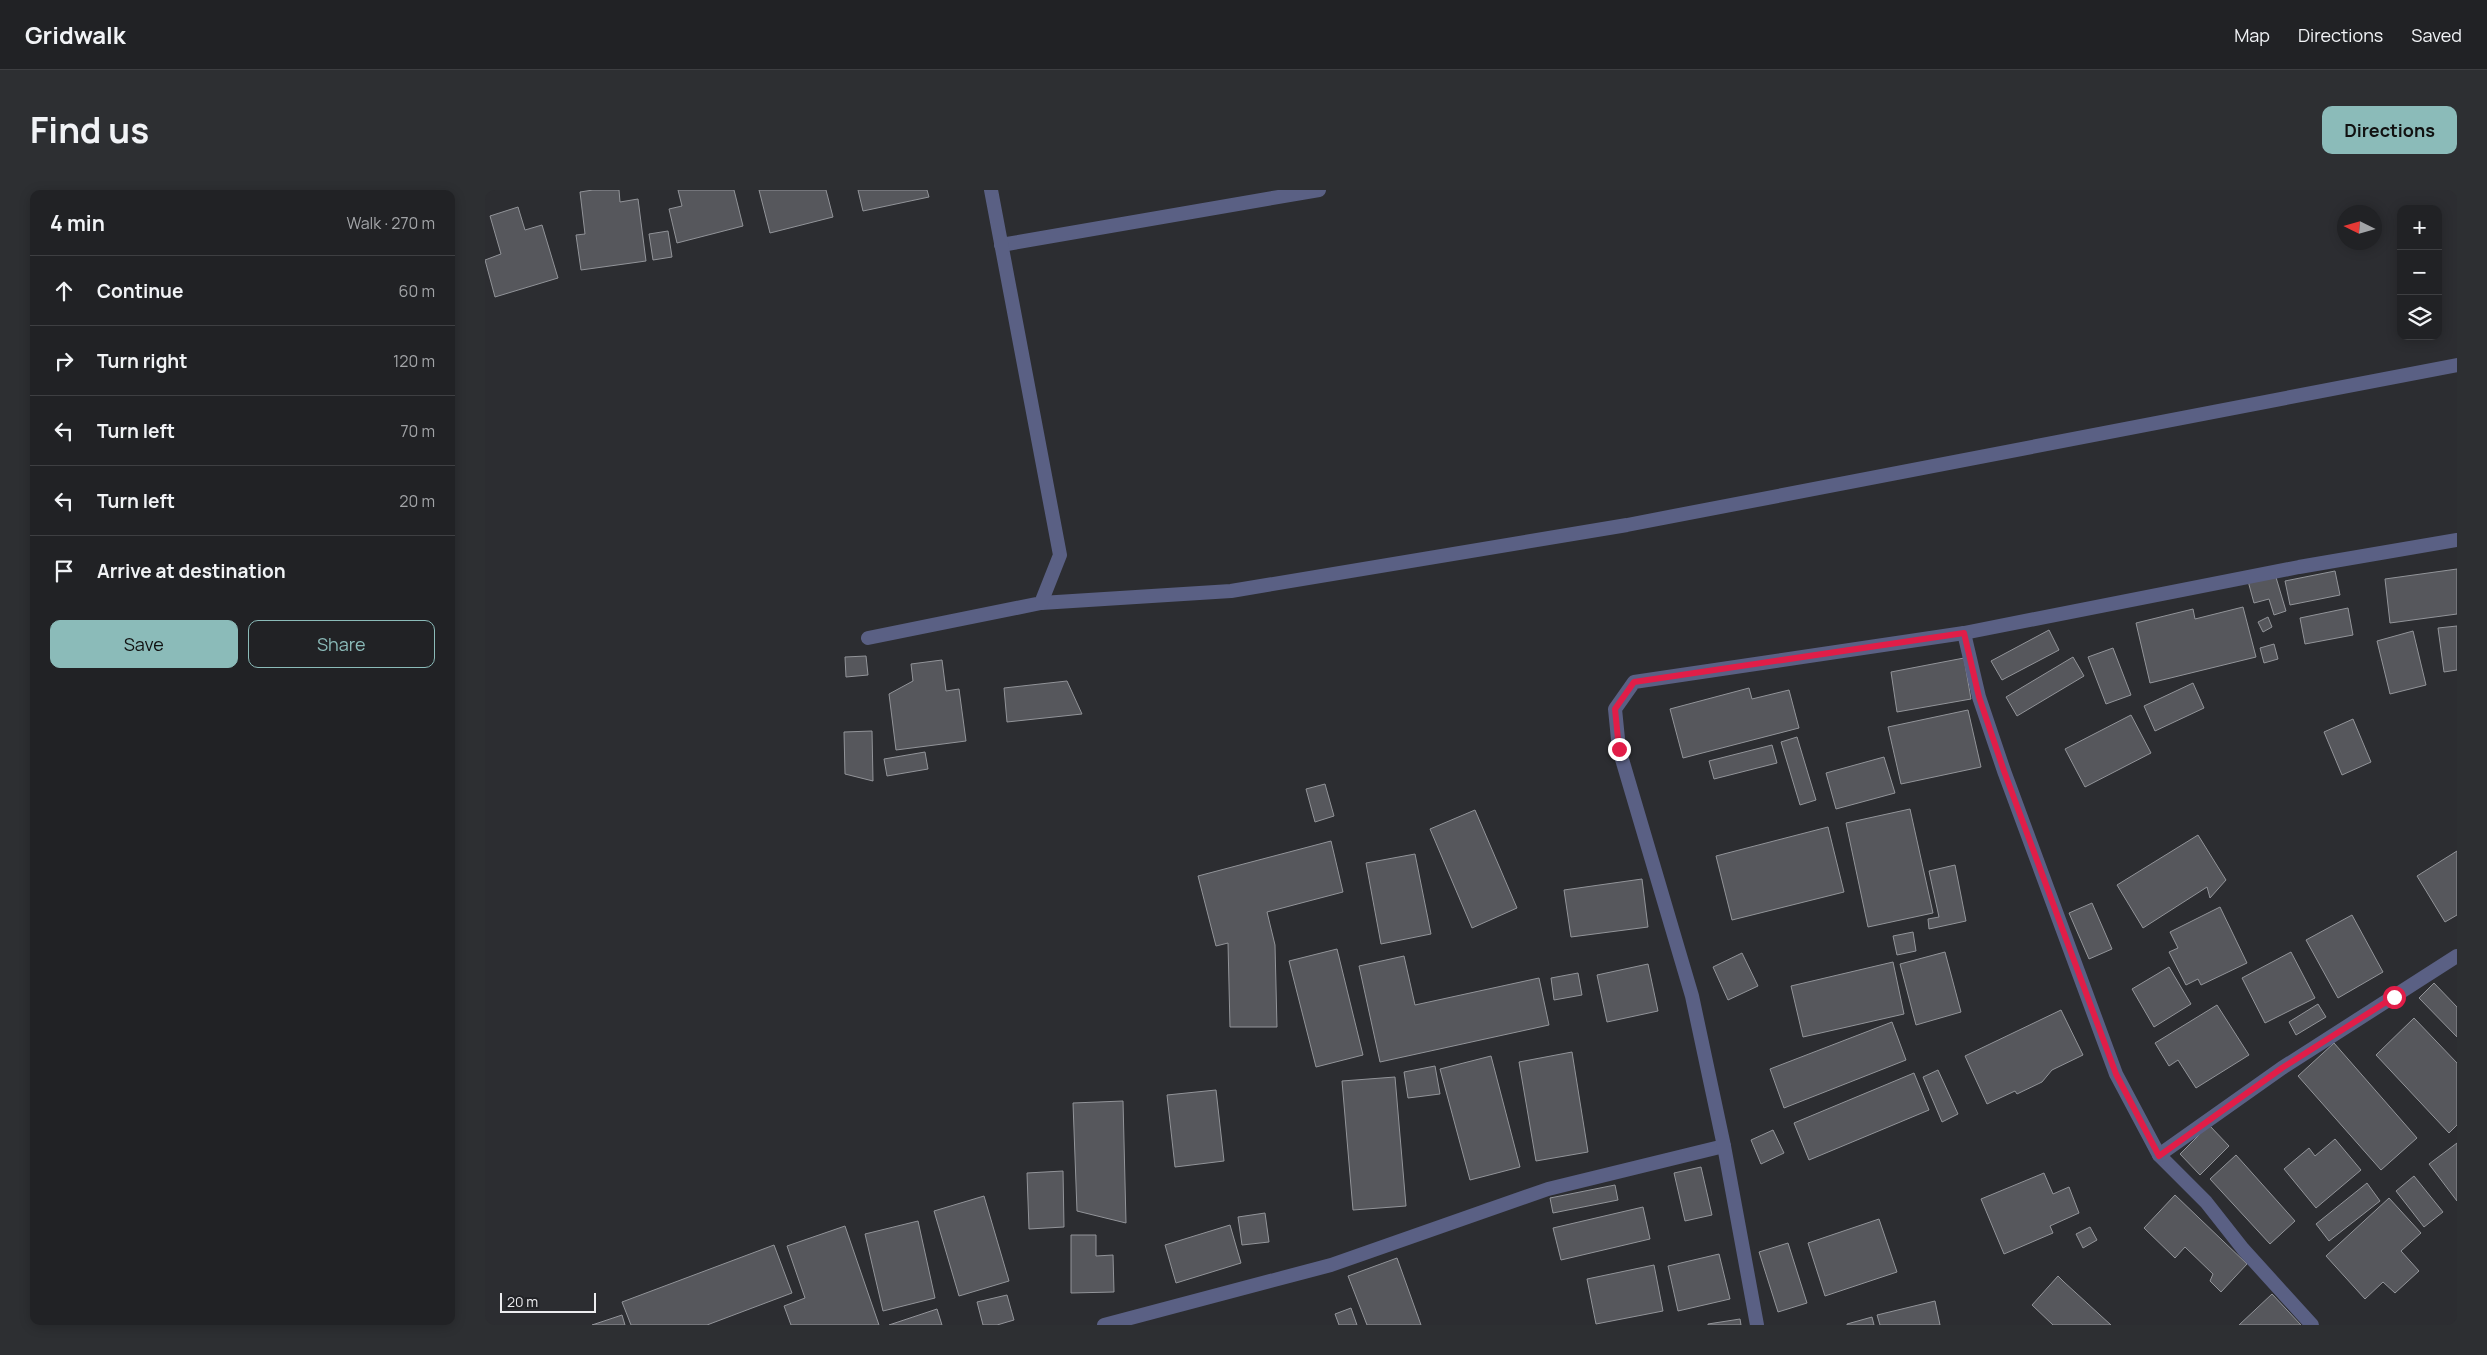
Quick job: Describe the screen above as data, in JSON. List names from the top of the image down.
{
  "scale_bar": "20 m",
  "north": "left",
  "page": {
    "header": "Gridwalk",
    "nav": ["Map", "Directions", "Saved"],
    "title": "Find us",
    "buttons": [
      "Directions",
      ["Save", "Share"]
    ],
    "heading": ["4 min", "Walk · 270 m"],
    "map_buttons": ["+", "−"],
    "list": [
      ["Continue", "60 m"],
      ["Turn right", "120 m"],
      ["Turn left", "70 m"],
      ["Turn left", "20 m"],
      "Arrive at destination"
    ],
    "scale": "20 m"
  }
}
